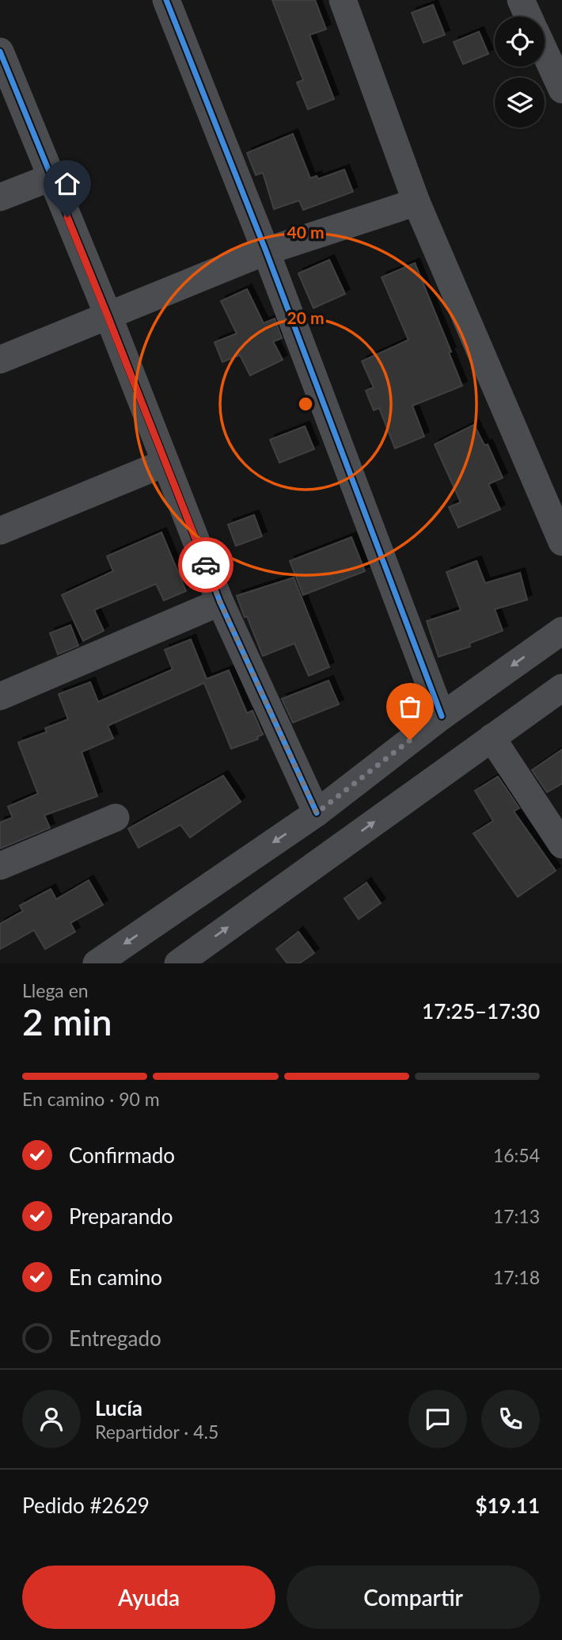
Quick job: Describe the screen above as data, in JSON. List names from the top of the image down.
{
  "page": {
    "heading": ["2 min", "Llega en", "17:25–17:30"],
    "panel": [
      "Lucía",
      "Repartidor · 4.5",
      "Pedido #2629",
      "$19.11"
    ],
    "bar": "En camino · 90 m",
    "list": [
      ["Confirmado", "16:54"],
      ["Preparando", "17:13"],
      ["En camino", "17:18"],
      "Entregado"
    ],
    "buttons": ["Ayuda", "Compartir"]
  },
  "rings": ["40 m", "20 m"]
}
